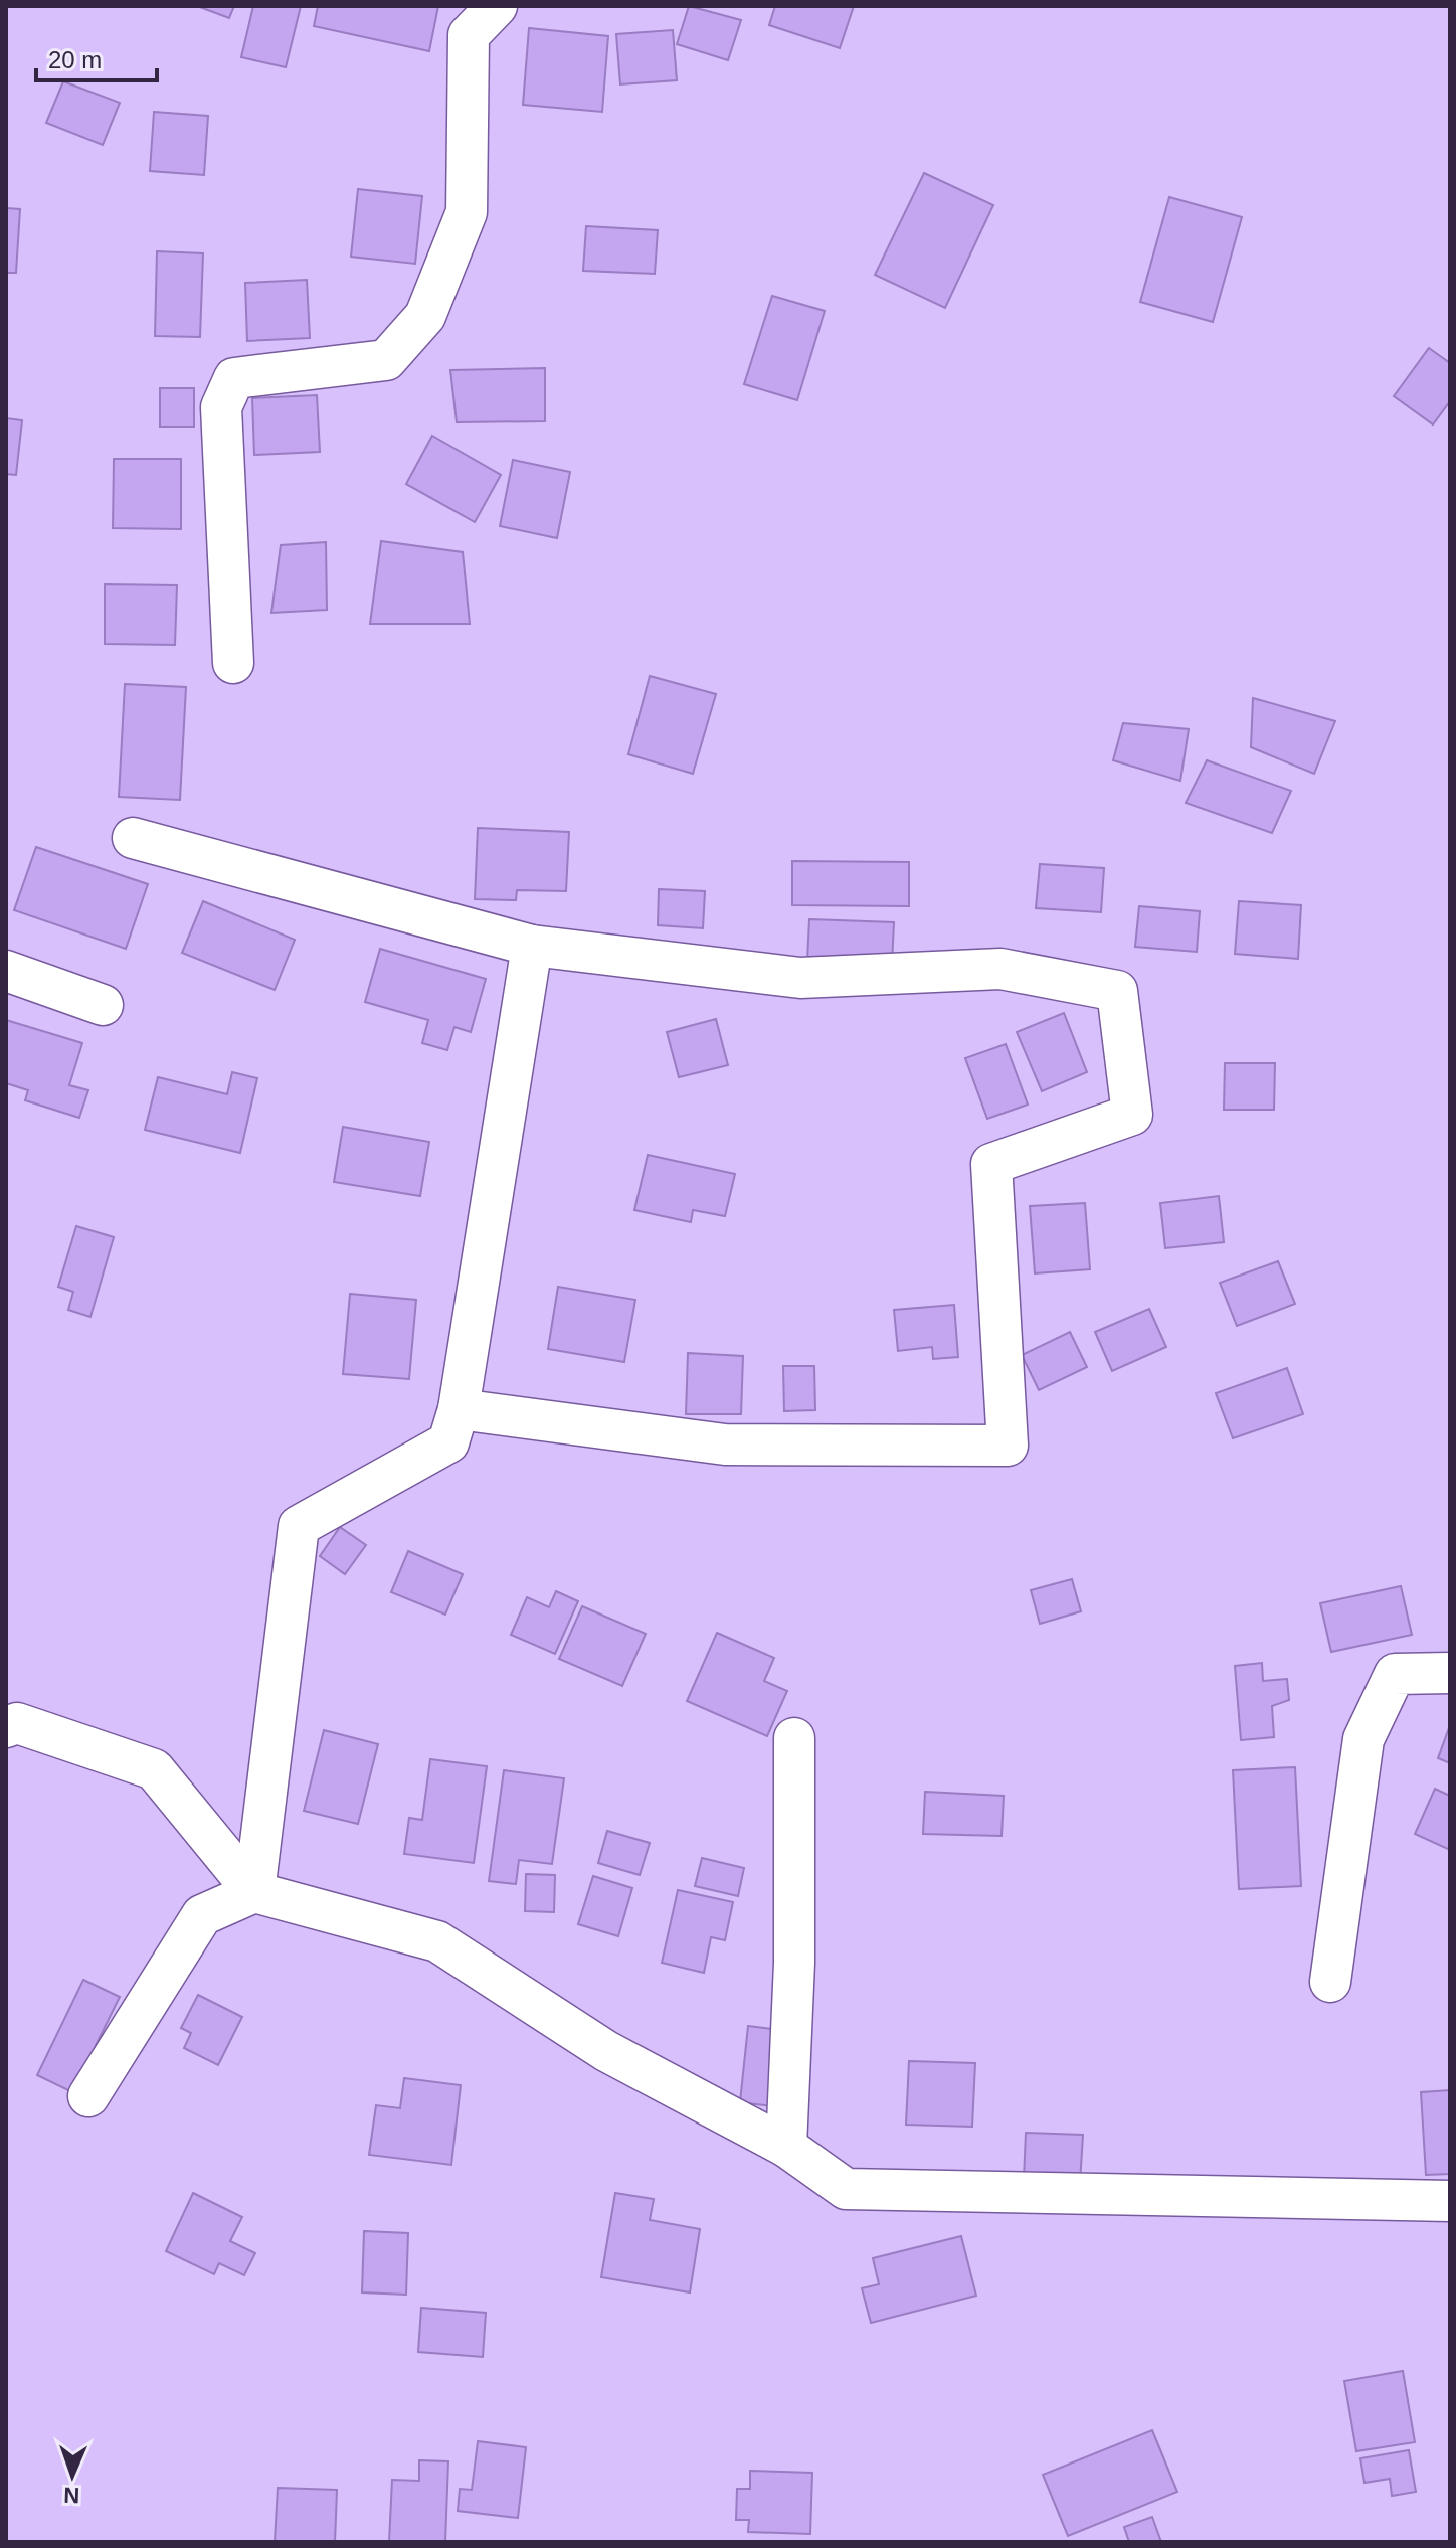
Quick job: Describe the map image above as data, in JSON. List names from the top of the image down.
{
  "scale_bar": "20 m",
  "north": "bottom"
}
